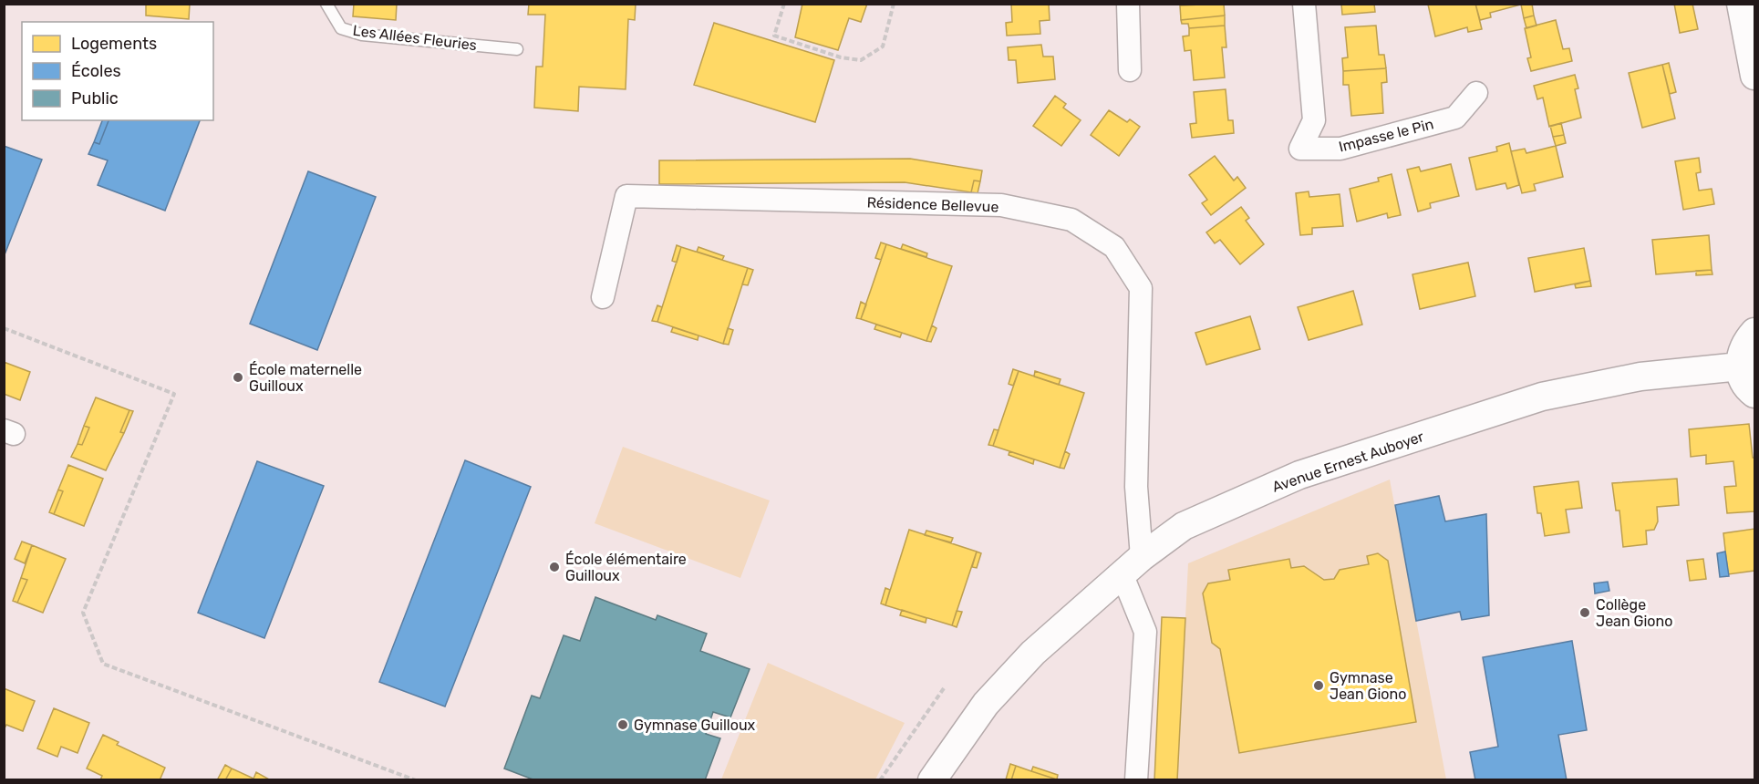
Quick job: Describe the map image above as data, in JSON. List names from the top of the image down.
{
  "streets": {
    "street": ["Impasse le Pin", "Résidence Bellevue", "Avenue Ernest Auboyer"],
    "lane": ["Les Allées Fleuries"]
  },
  "crossings": [
    ["Résidence Bellevue", "Avenue Ernest Auboyer"]
  ],
  "places": [
    "École maternelle Guilloux",
    "École élémentaire Guilloux",
    "Collège Jean Giono",
    "Gymnase Jean Giono",
    "Gymnase Guilloux"
  ],
  "legend": ["Logements", "Écoles", "Public"]
}
